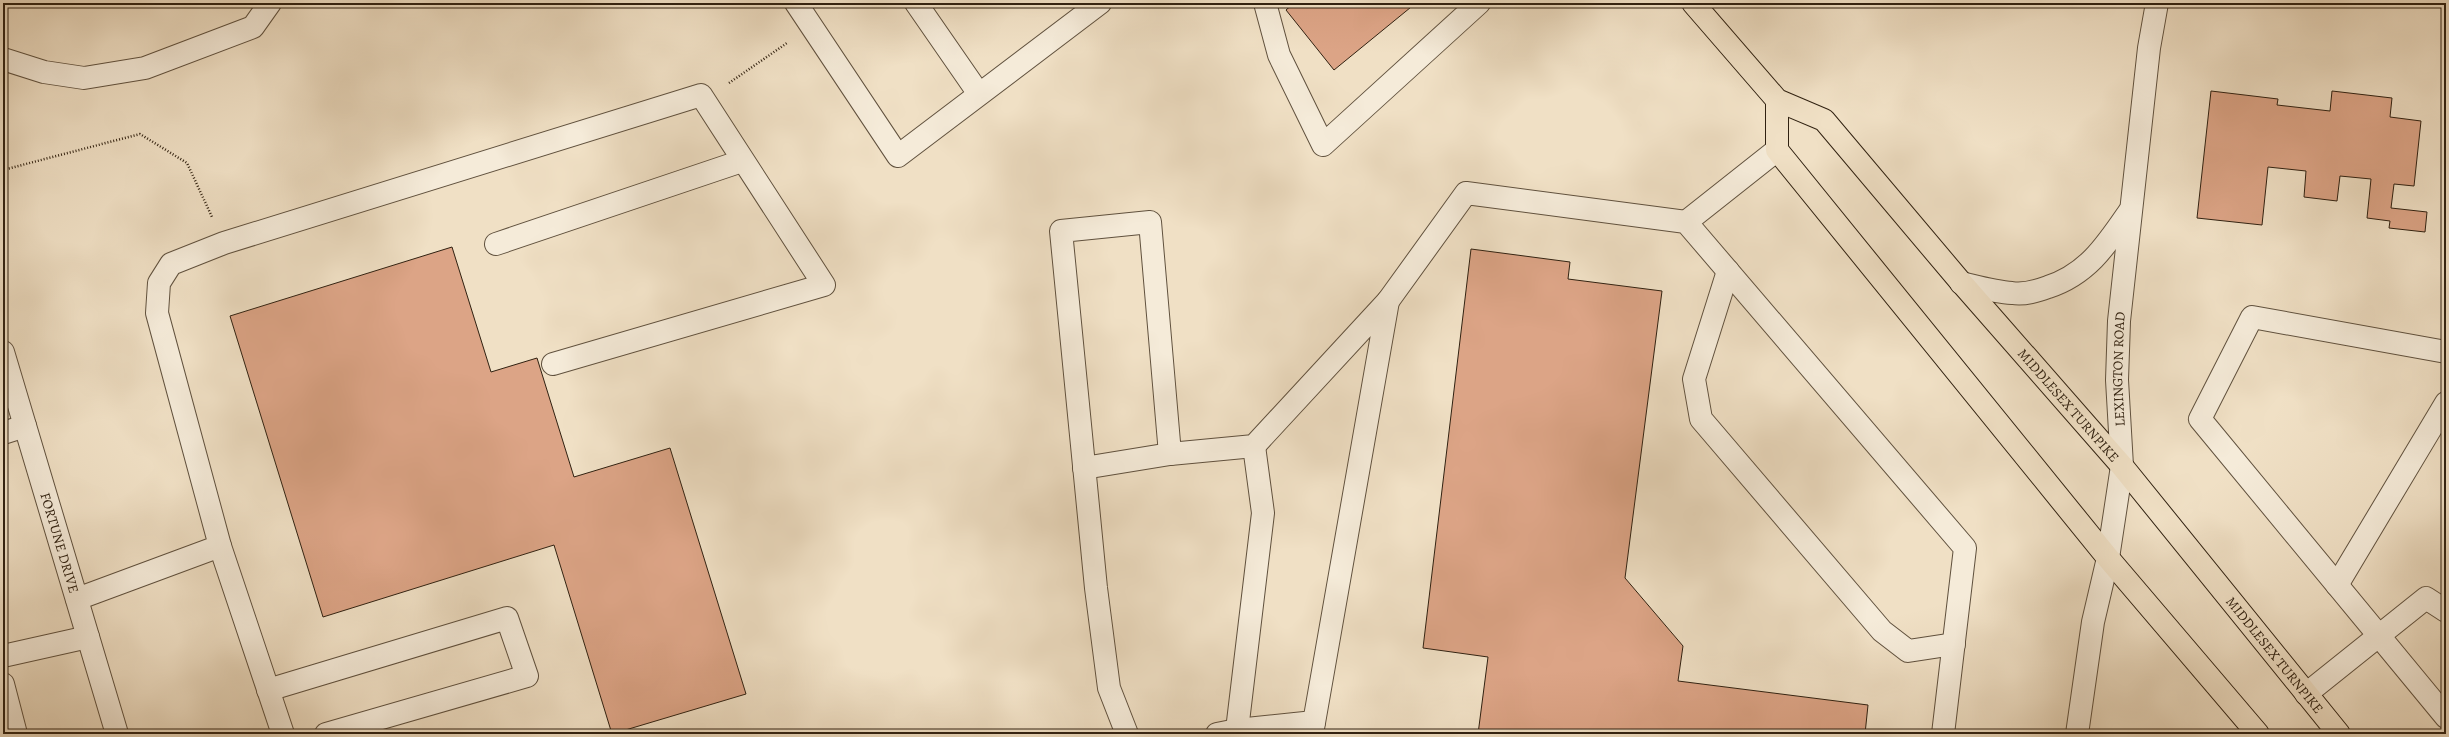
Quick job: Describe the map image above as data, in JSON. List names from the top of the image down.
{
  "streets": {
    "main road": ["MIDDLESEX TURNPIKE"],
    "street": ["LEXINGTON ROAD", "FORTUNE DRIVE"]
  },
  "crossings": [
    ["LEXINGTON ROAD", "MIDDLESEX TURNPIKE"]
  ]
}
